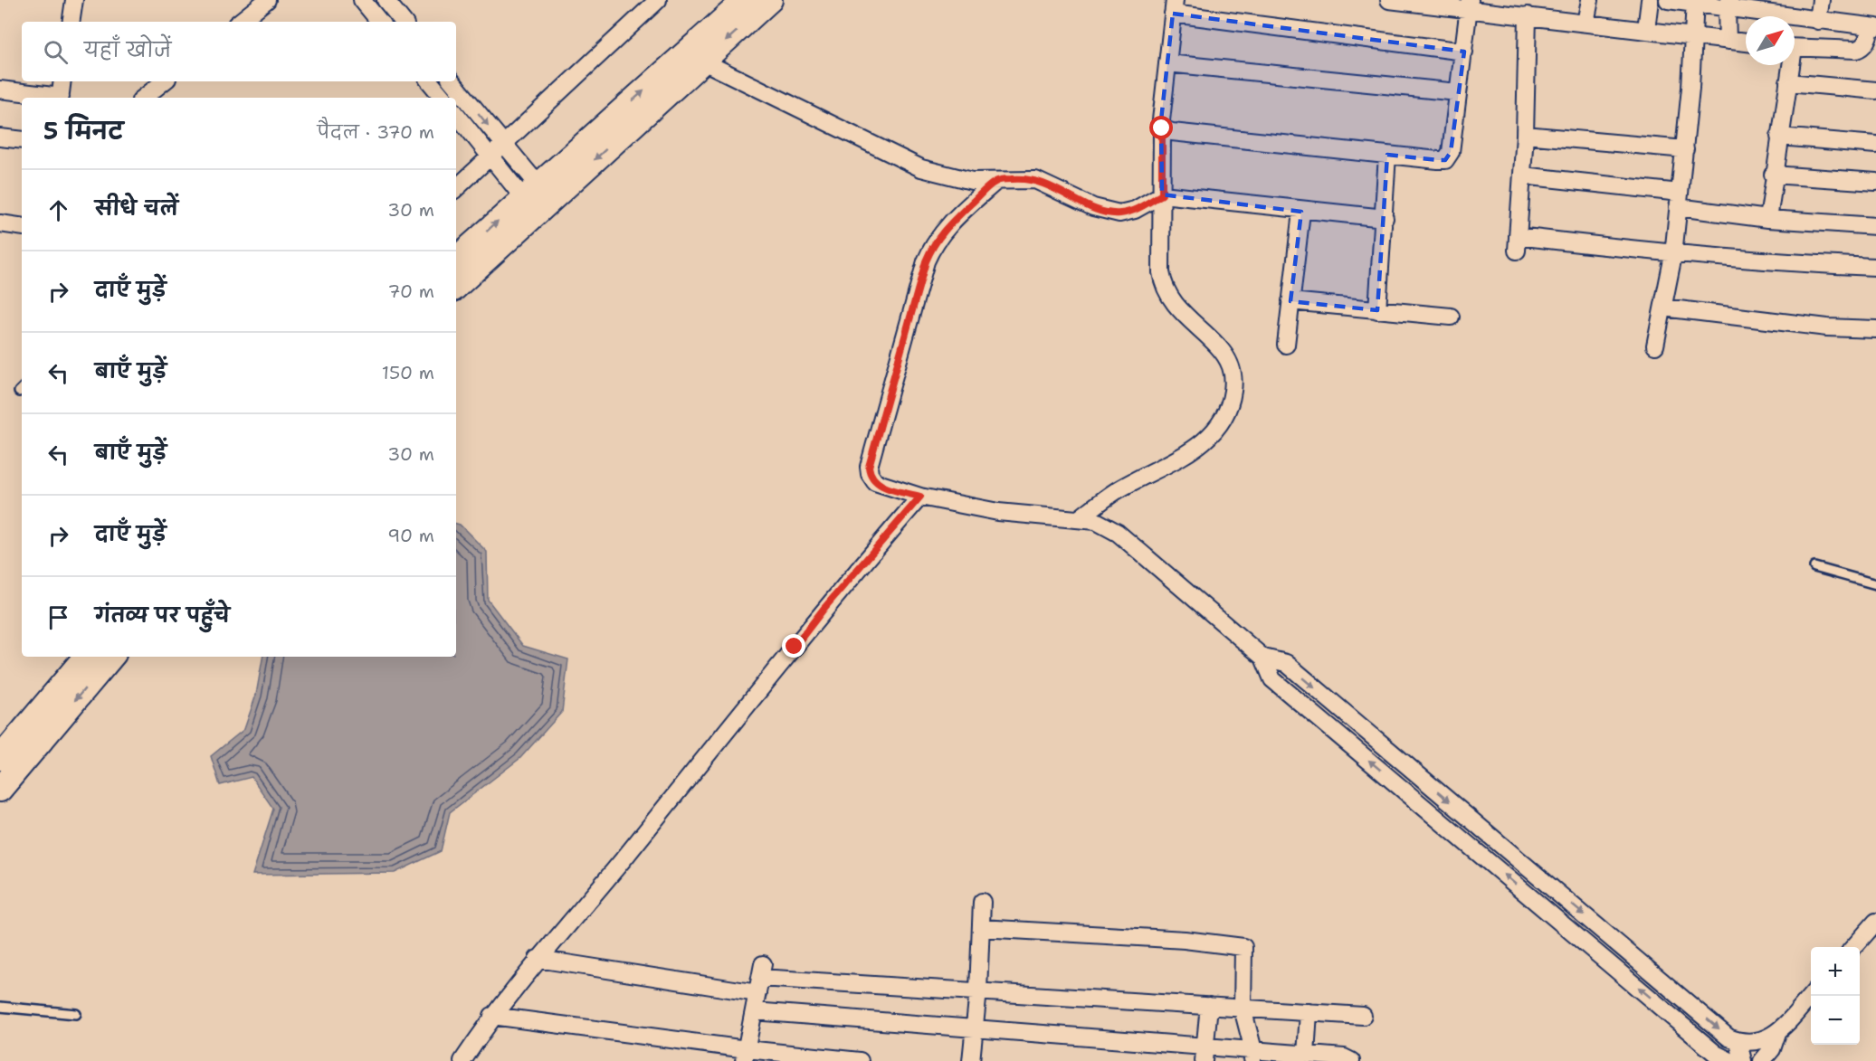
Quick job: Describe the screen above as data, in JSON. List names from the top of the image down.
{
  "north": "top right",
  "page": {
    "search": "यहाँ खोजें",
    "heading": ["5 मिनट", "पैदल · 370 m"],
    "list": [
      ["सीधे चलें", "30 m"],
      ["दाएँ मुड़ें", "70 m"],
      ["बाएँ मुड़ें", "150 m"],
      ["बाएँ मुड़ें", "30 m"],
      ["दाएँ मुड़ें", "90 m"],
      "गंतव्य पर पहुँचे"
    ],
    "map_buttons": ["+", "−"]
  }
}
